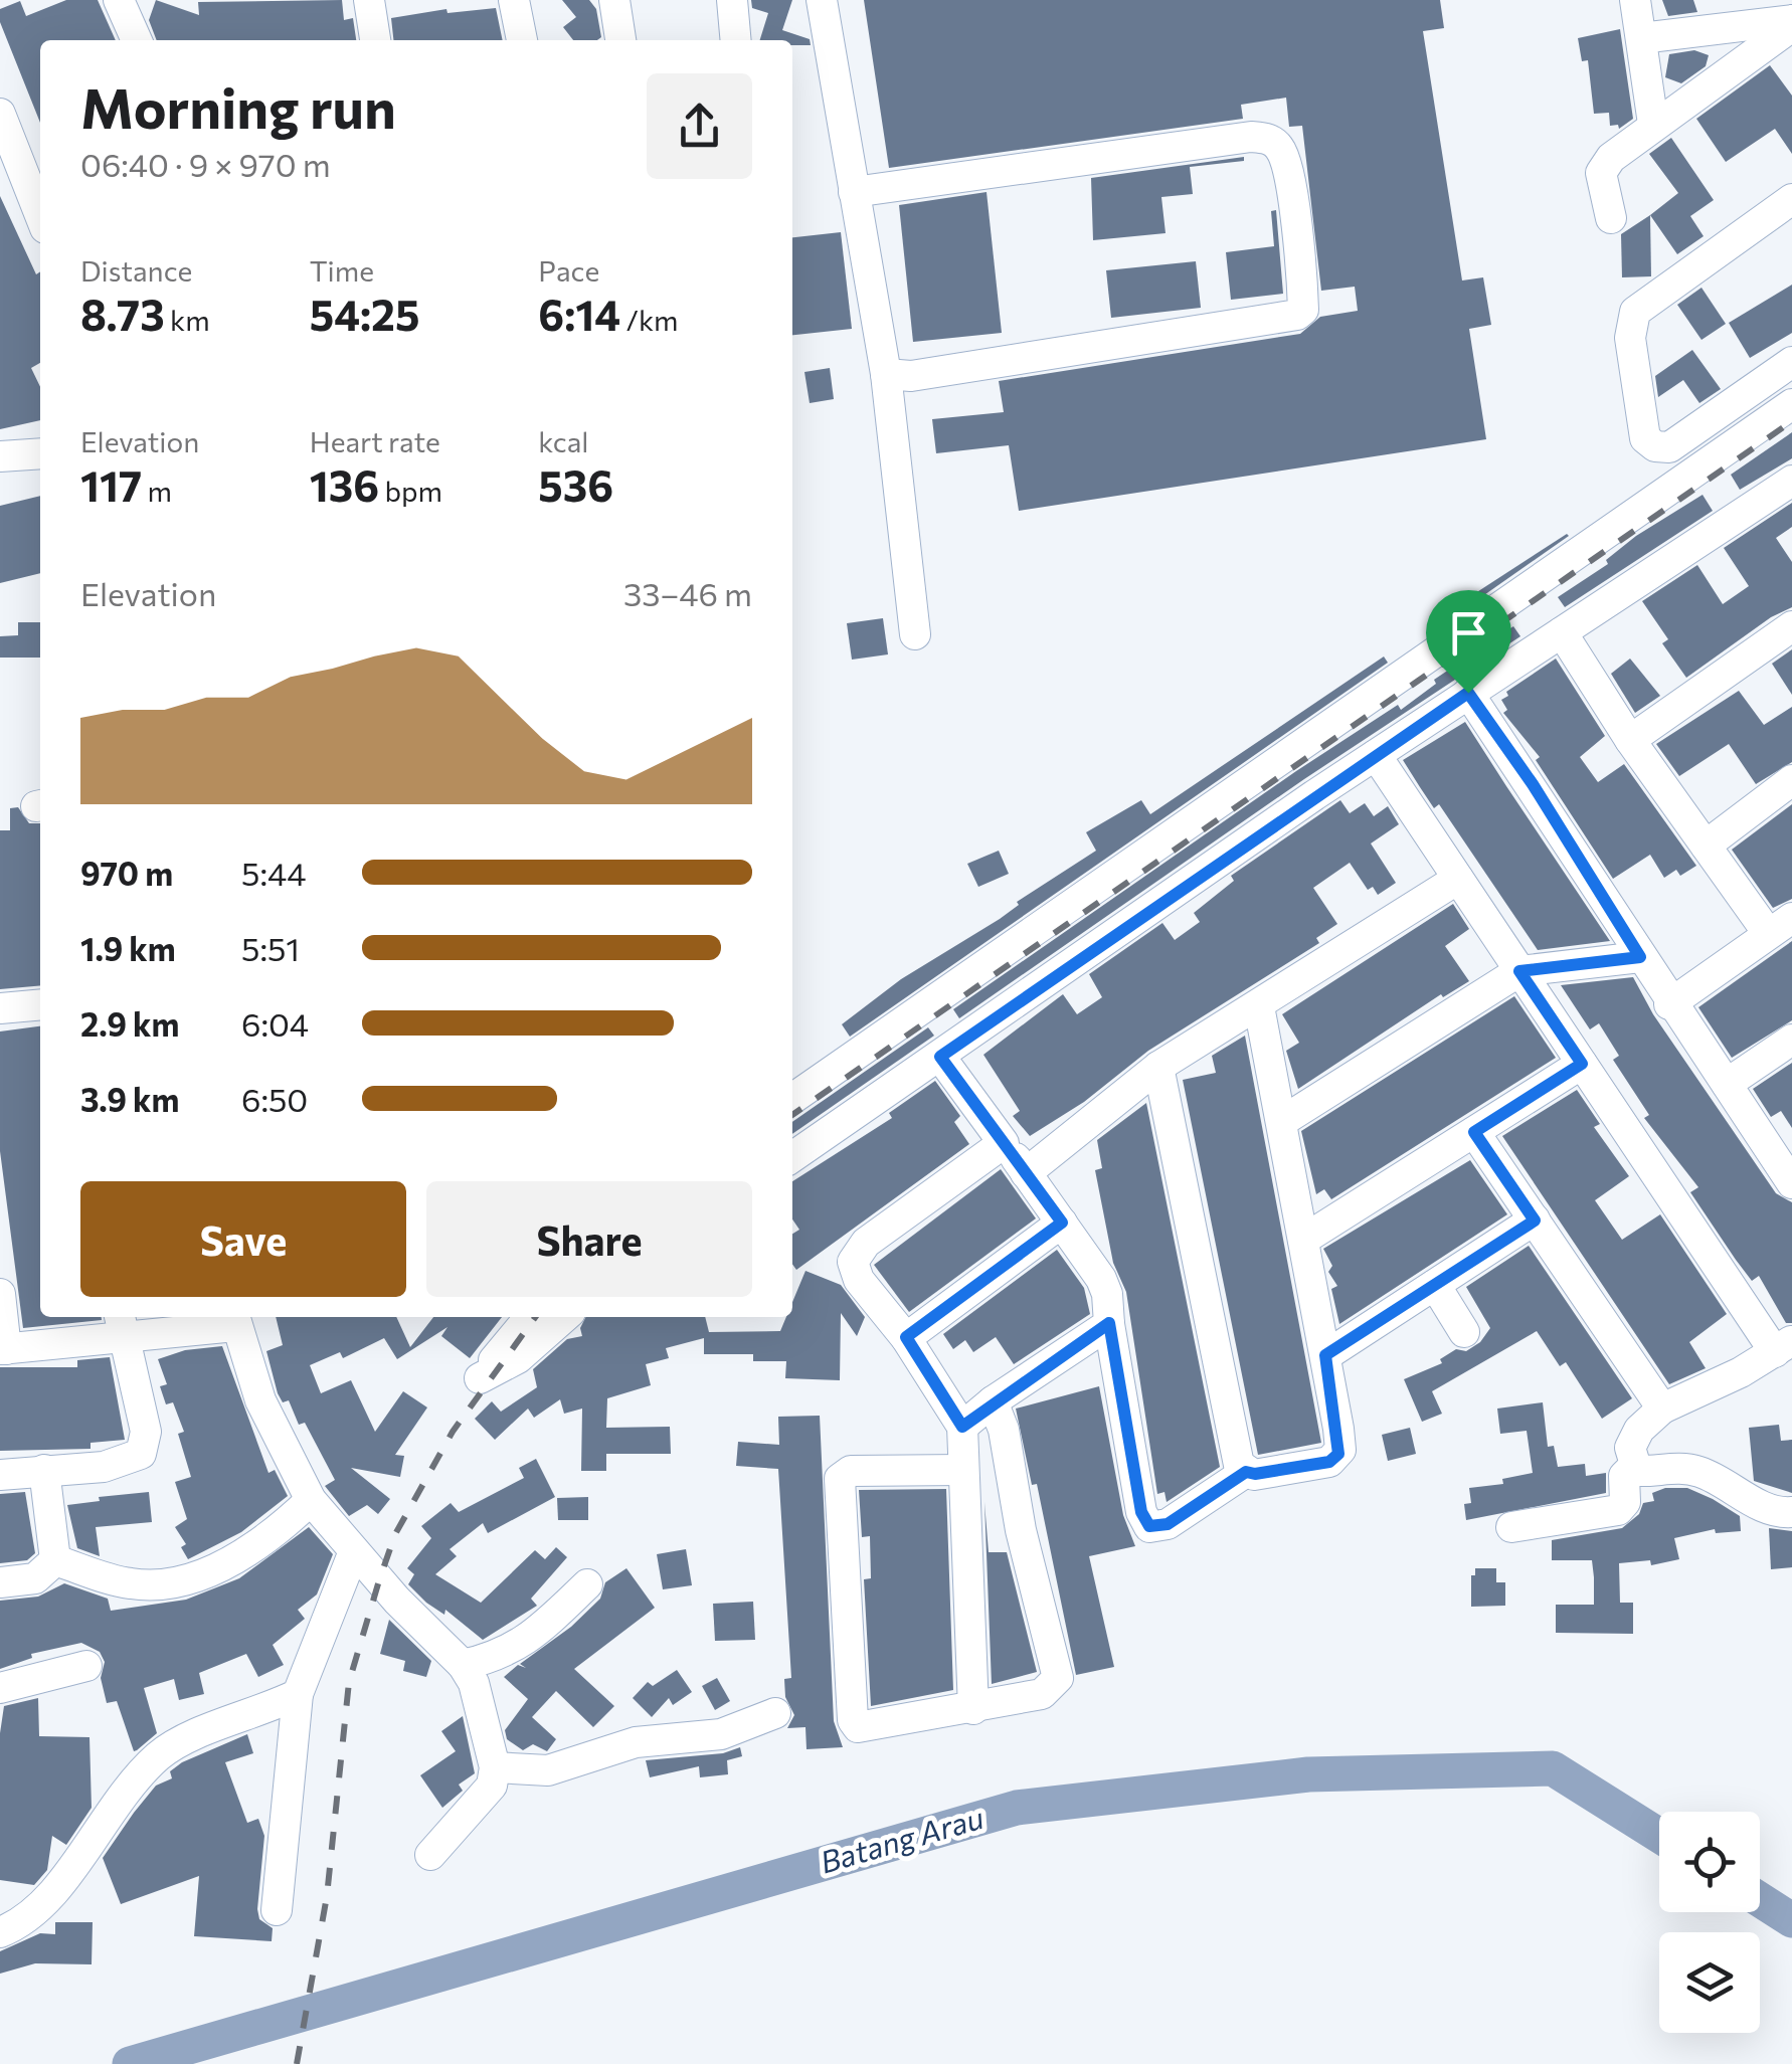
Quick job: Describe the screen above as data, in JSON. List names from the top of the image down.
{
  "water": ["Batang Arau"],
  "page": {
    "heading": ["Morning run", "06:40 · 9 × 970 m"],
    "stats": [
      ["Distance", "8.73 km"],
      ["Time", "54:25"],
      ["Pace", "6:14 /km"],
      ["Elevation", "117 m"],
      ["Heart rate", "136 bpm"],
      ["kcal", "536"]
    ],
    "chart": ["Elevation", "33–46 m"],
    "list": [
      {
        "name": "970 m",
        "note": "5:44"
      },
      {
        "name": "1.9 km",
        "note": "5:51"
      },
      {
        "name": "2.9 km",
        "note": "6:04"
      },
      {
        "name": "3.9 km",
        "note": "6:50"
      }
    ],
    "buttons": ["Save", "Share"]
  }
}
